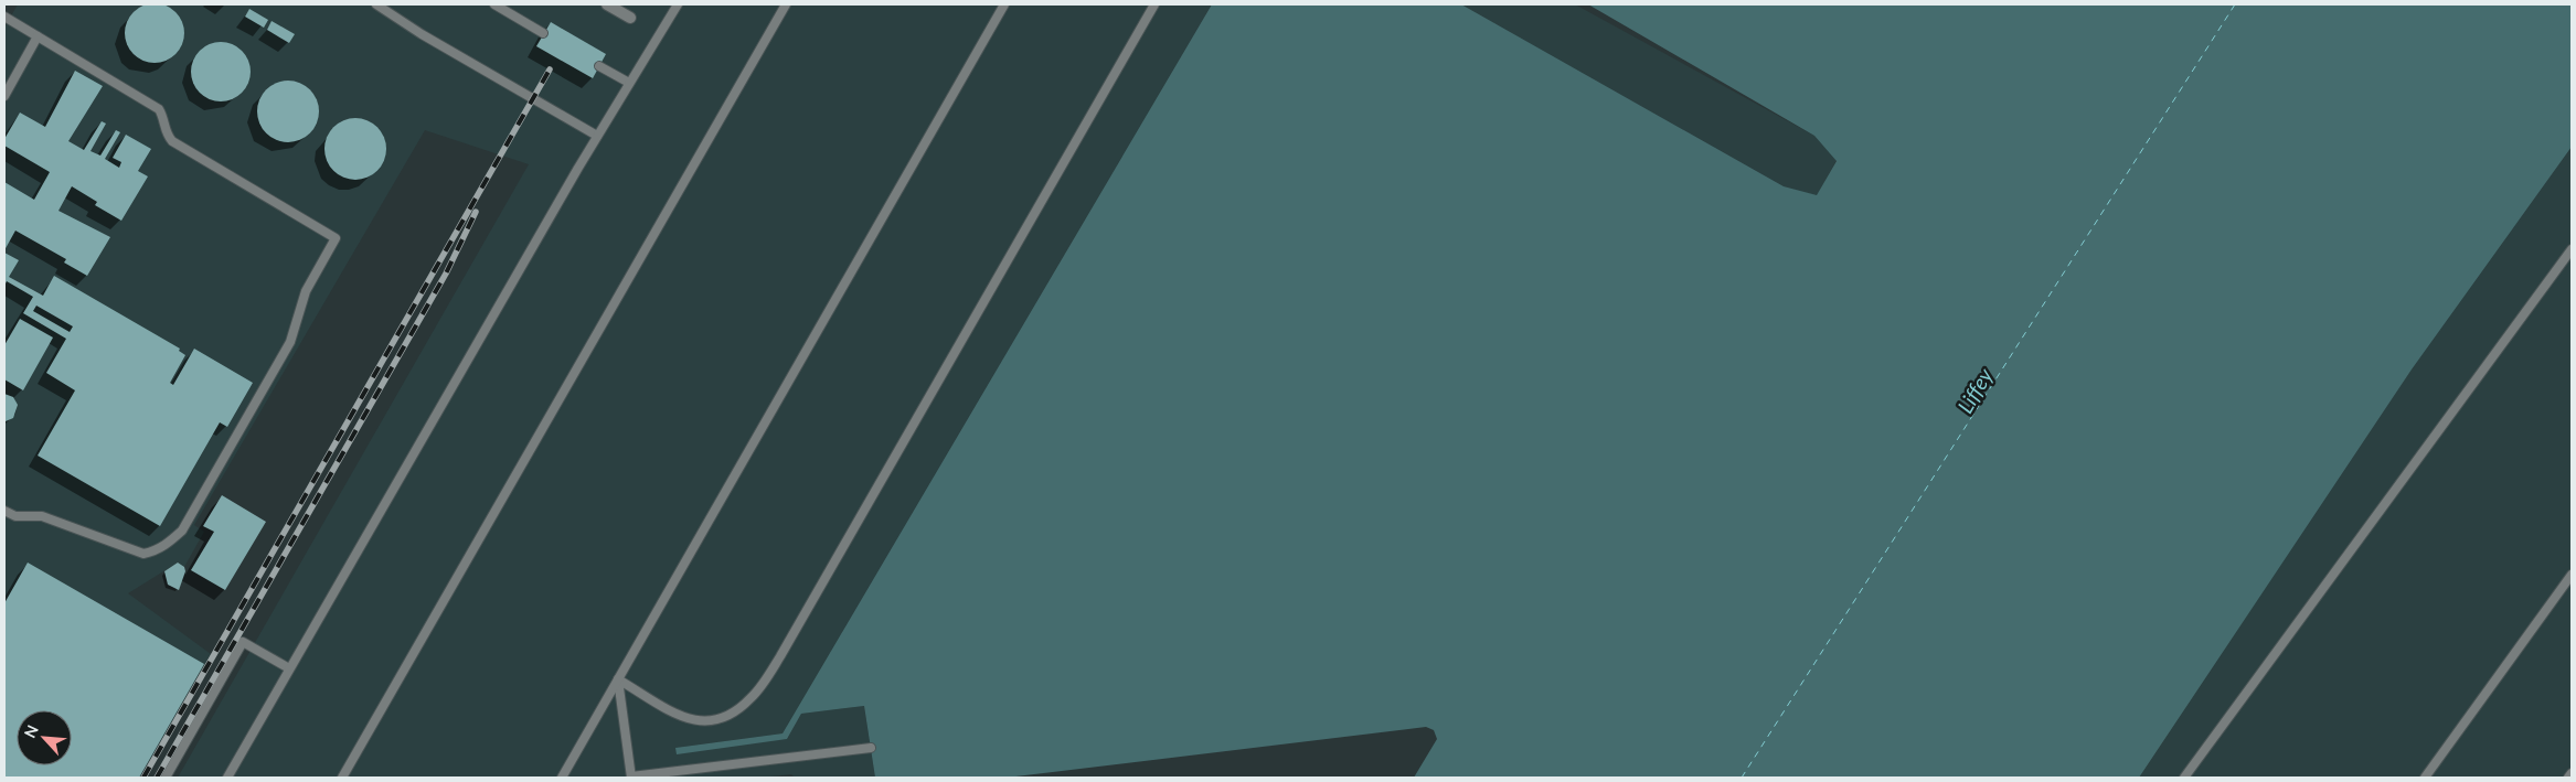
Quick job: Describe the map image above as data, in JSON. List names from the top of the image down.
{
  "water": ["Liffey"],
  "north": "top left"
}
